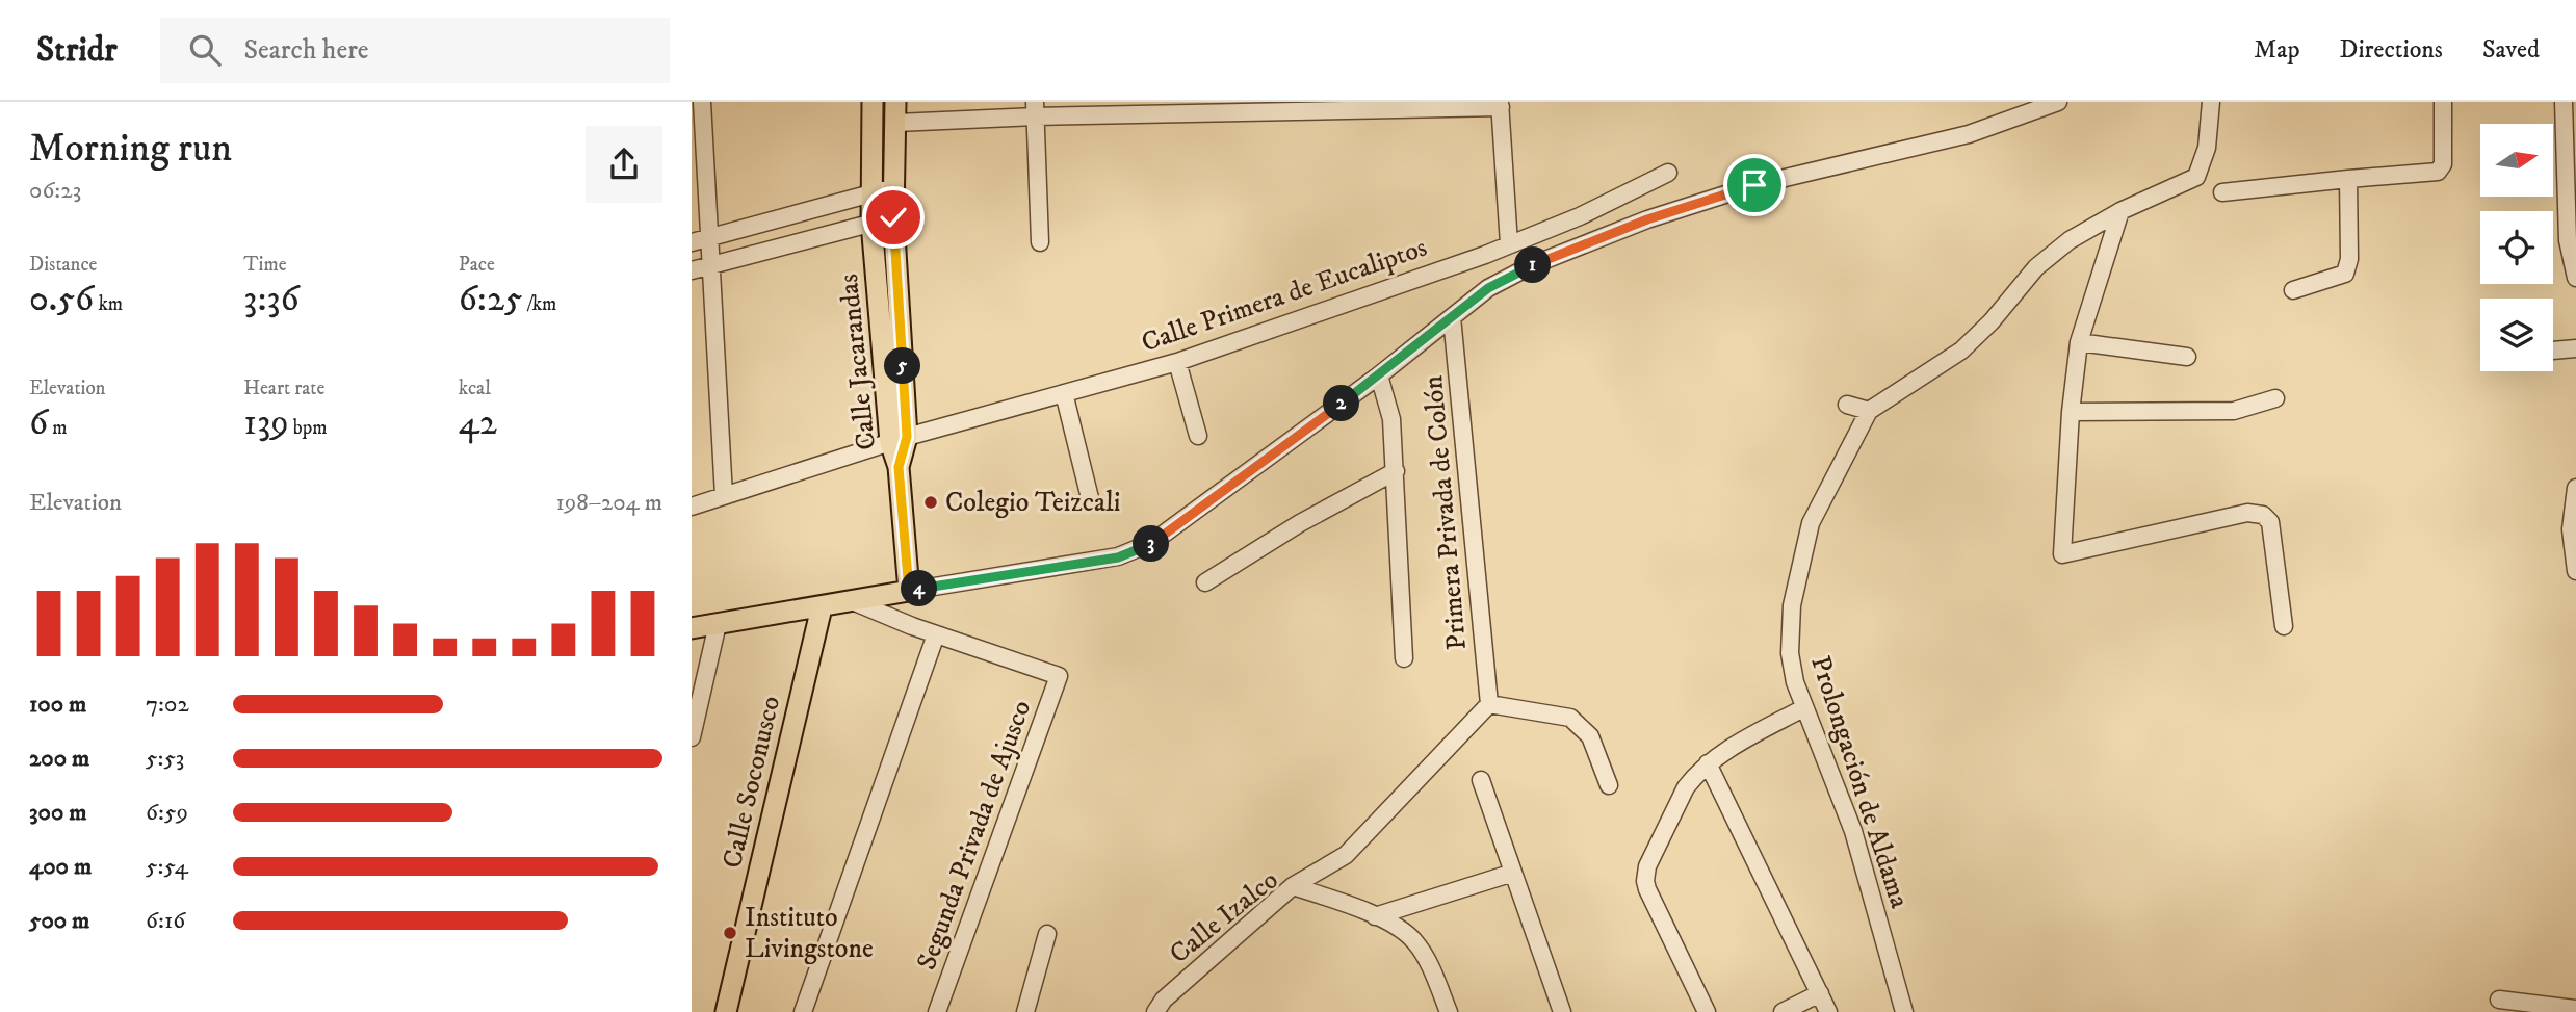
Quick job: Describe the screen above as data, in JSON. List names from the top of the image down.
{
  "streets": {
    "main road": ["Calle Jacarandas", "Calle Soconusco"],
    "street": [
      "Calle Primera de Eucaliptos",
      "Primera Privada de Colón",
      "Prolongación de Aldama",
      "Segunda Privada de Ajusco",
      "Calle Izalco"
    ]
  },
  "crossings": [
    ["Calle Primera de Eucaliptos", "Calle Jacarandas"]
  ],
  "places": ["Colegio Teizcali", "Instituto Livingstone"],
  "north": "right",
  "page": {
    "header": "Stridr",
    "search": "Search here",
    "nav": ["Map", "Directions", "Saved"],
    "heading": ["Morning run", "06:23"],
    "stats": [
      ["Distance", "0.56 km"],
      ["Time", "3:36"],
      ["Pace", "6:25 /km"],
      ["Elevation", "6 m"],
      ["Heart rate", "139 bpm"],
      ["kcal", "42"]
    ],
    "pins": [
      "1",
      "5",
      "2",
      "3",
      "4"
    ],
    "chart": ["Elevation", "198–204 m"],
    "list": [
      {
        "name": "100 m",
        "note": "7:02"
      },
      {
        "name": "200 m",
        "note": "5:53"
      },
      {
        "name": "300 m",
        "note": "6:59"
      },
      {
        "name": "400 m",
        "note": "5:54"
      },
      {
        "name": "500 m",
        "note": "6:16"
      }
    ]
  }
}
